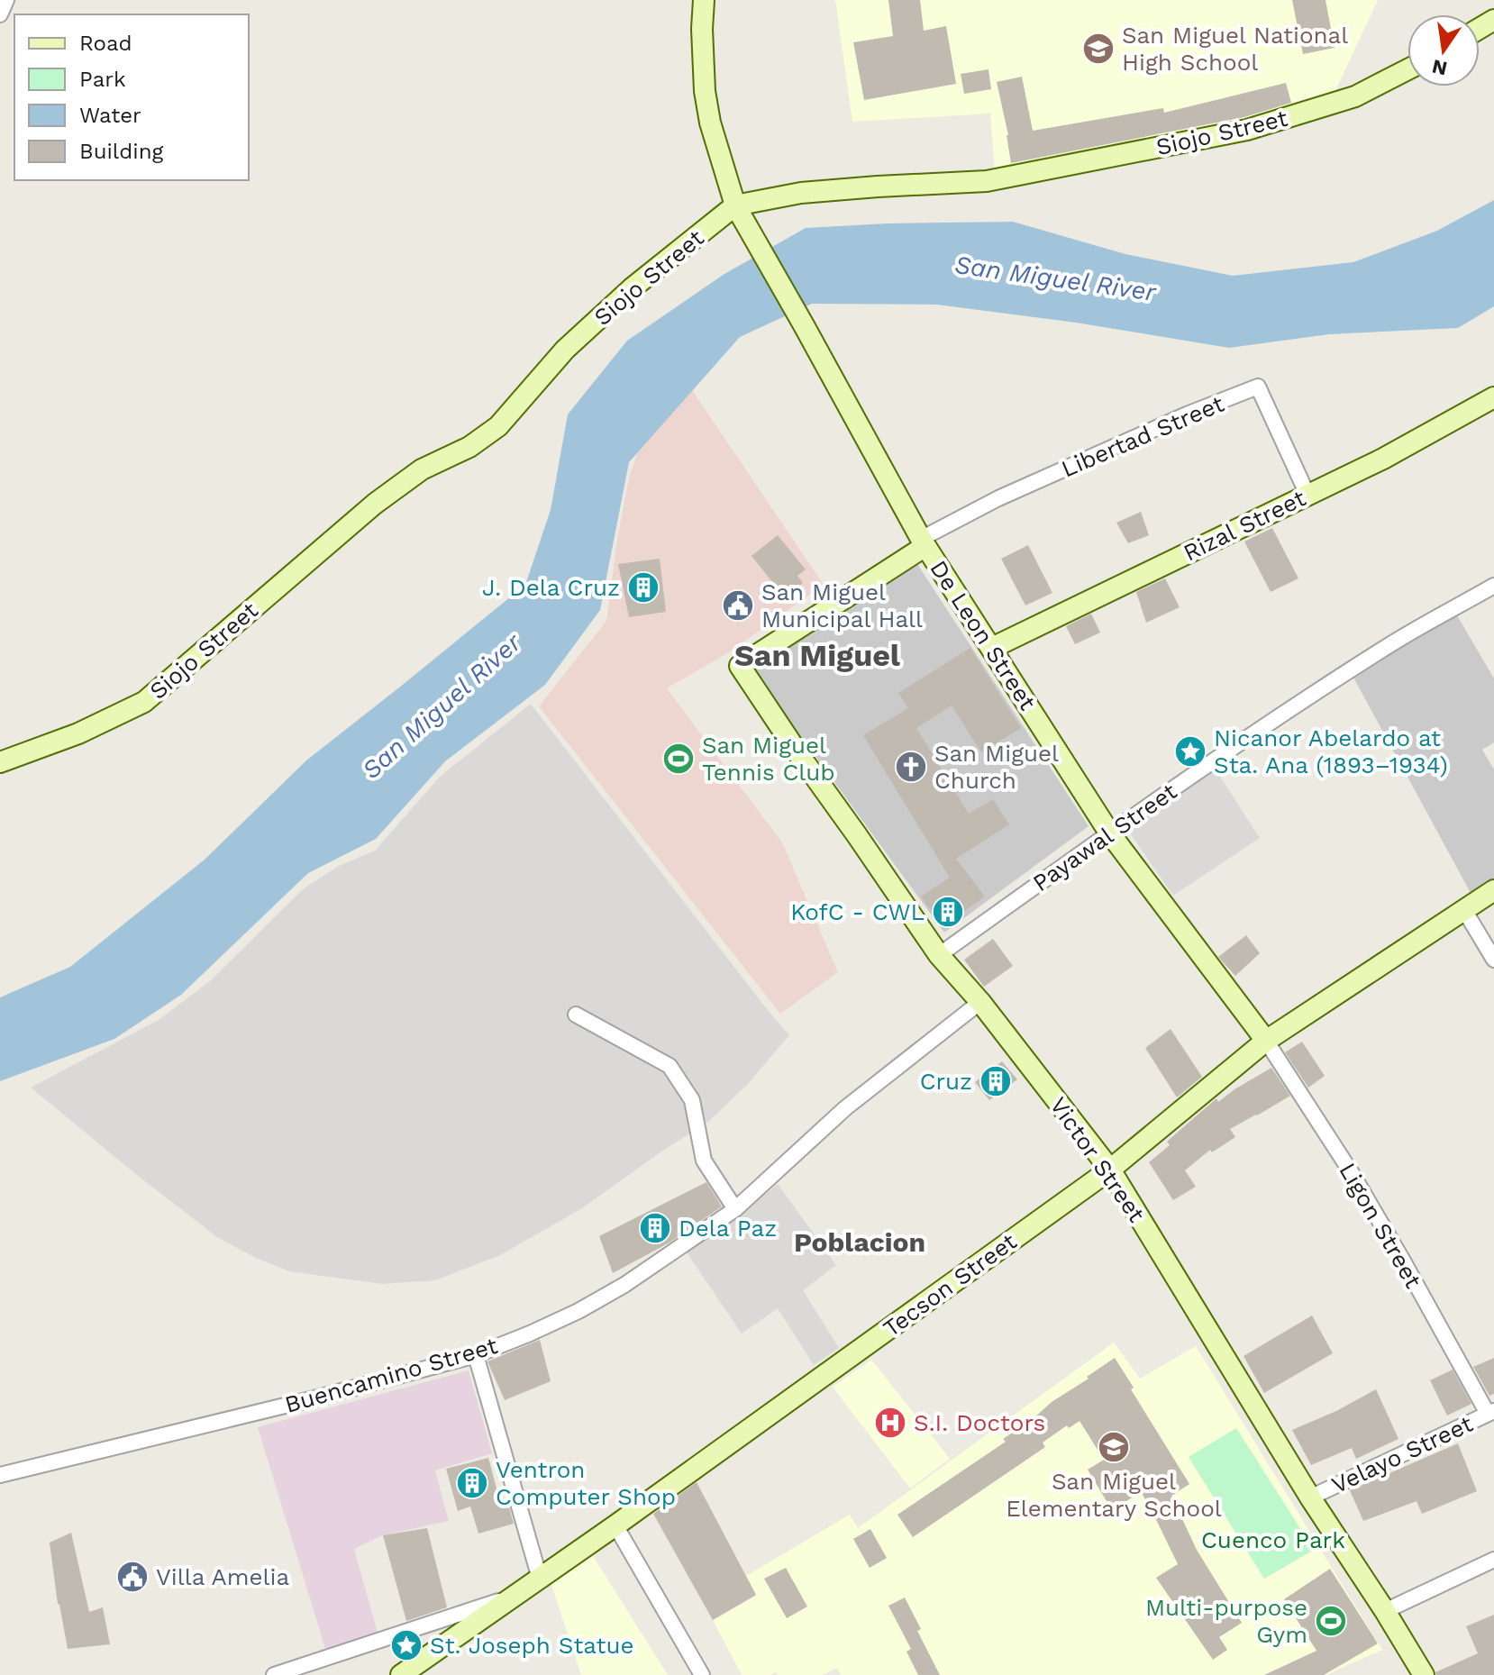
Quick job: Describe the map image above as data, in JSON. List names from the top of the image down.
{
  "streets": {
    "street": [
      "Siojo Street",
      "Libertad Street",
      "Rizal Street",
      "De Leon Street",
      "Payawal Street",
      "Victor Street",
      "Ligon Street",
      "Tecson Street",
      "Buencamino Street",
      "Velayo Street"
    ]
  },
  "crossings": [
    ["Siojo Street", "De Leon Street"],
    ["Libertad Street", "Rizal Street"],
    ["Libertad Street", "De Leon Street"],
    ["Libertad Street", "Victor Street"],
    ["Rizal Street", "De Leon Street"],
    ["De Leon Street", "Payawal Street"],
    ["De Leon Street", "Ligon Street"],
    ["De Leon Street", "Tecson Street"],
    ["Payawal Street", "Victor Street"],
    ["Victor Street", "Tecson Street"],
    ["Victor Street", "Buencamino Street"],
    ["Victor Street", "Velayo Street"],
    ["Ligon Street", "Tecson Street"],
    ["Ligon Street", "Velayo Street"]
  ],
  "districts": ["San Miguel", "Poblacion"],
  "water": ["San Miguel River"],
  "parks": ["Cuenco Park"],
  "places": {
    "school or university": ["San Miguel National High School", "San Miguel Elementary School"],
    "building": [
      "J. Dela Cruz",
      "KofC - CWL",
      "Cruz",
      "Dela Paz",
      "Ventron Computer Shop"
    ],
    "public building": ["San Miguel Municipal Hall", "Villa Amelia"],
    "place": ["Nicanor Abelardo at Sta. Ana (1893–1934)", "St. Joseph Statue"],
    "sports": ["San Miguel Tennis Club", "Multi-purpose Gym"],
    "church": ["San Miguel Church"],
    "hospital": ["S.I. Doctors"]
  },
  "legend": [
    "Road",
    "Park",
    "Water",
    "Building"
  ],
  "north": "bottom"
}
